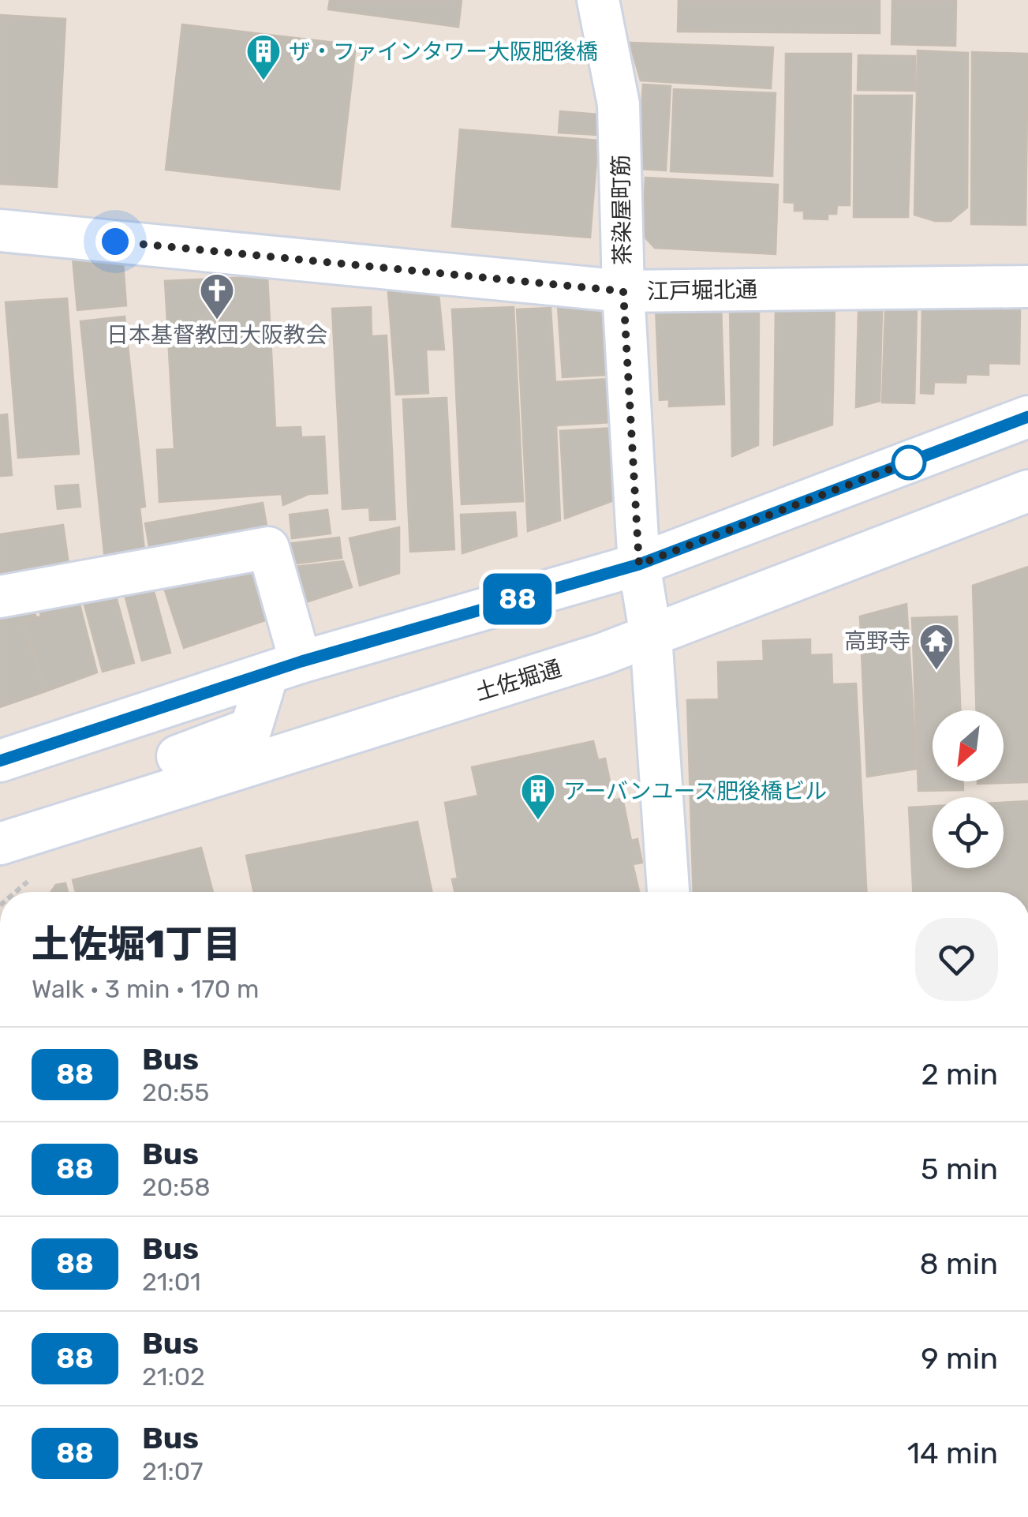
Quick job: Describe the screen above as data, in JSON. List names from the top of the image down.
{
  "streets": {
    "street": ["茶染屋町筋", "江戸堀北通", "土佐堀通"]
  },
  "crossings": [
    ["茶染屋町筋", "江戸堀北通"],
    ["茶染屋町筋", "土佐堀通"]
  ],
  "places": {
    "building": ["ザ・ファインタワー大阪肥後橋", "アーバンユース肥後橋ビル"],
    "church": ["日本基督教団大阪教会"],
    "temple": ["高野寺"]
  },
  "lines": ["bus line 88"],
  "north": "bottom left",
  "page": {
    "on_map": "88",
    "heading": ["土佐堀1丁目", "Walk · 3 min · 170 m"],
    "list": [
      {
        "mark": "88",
        "name": "Bus",
        "note": "20:55",
        "value": "2 min"
      },
      {
        "mark": "88",
        "name": "Bus",
        "note": "20:58",
        "value": "5 min"
      },
      {
        "mark": "88",
        "name": "Bus",
        "note": "21:01",
        "value": "8 min"
      },
      {
        "mark": "88",
        "name": "Bus",
        "note": "21:02",
        "value": "9 min"
      },
      {
        "mark": "88",
        "name": "Bus",
        "note": "21:07",
        "value": "14 min"
      }
    ]
  }
}
